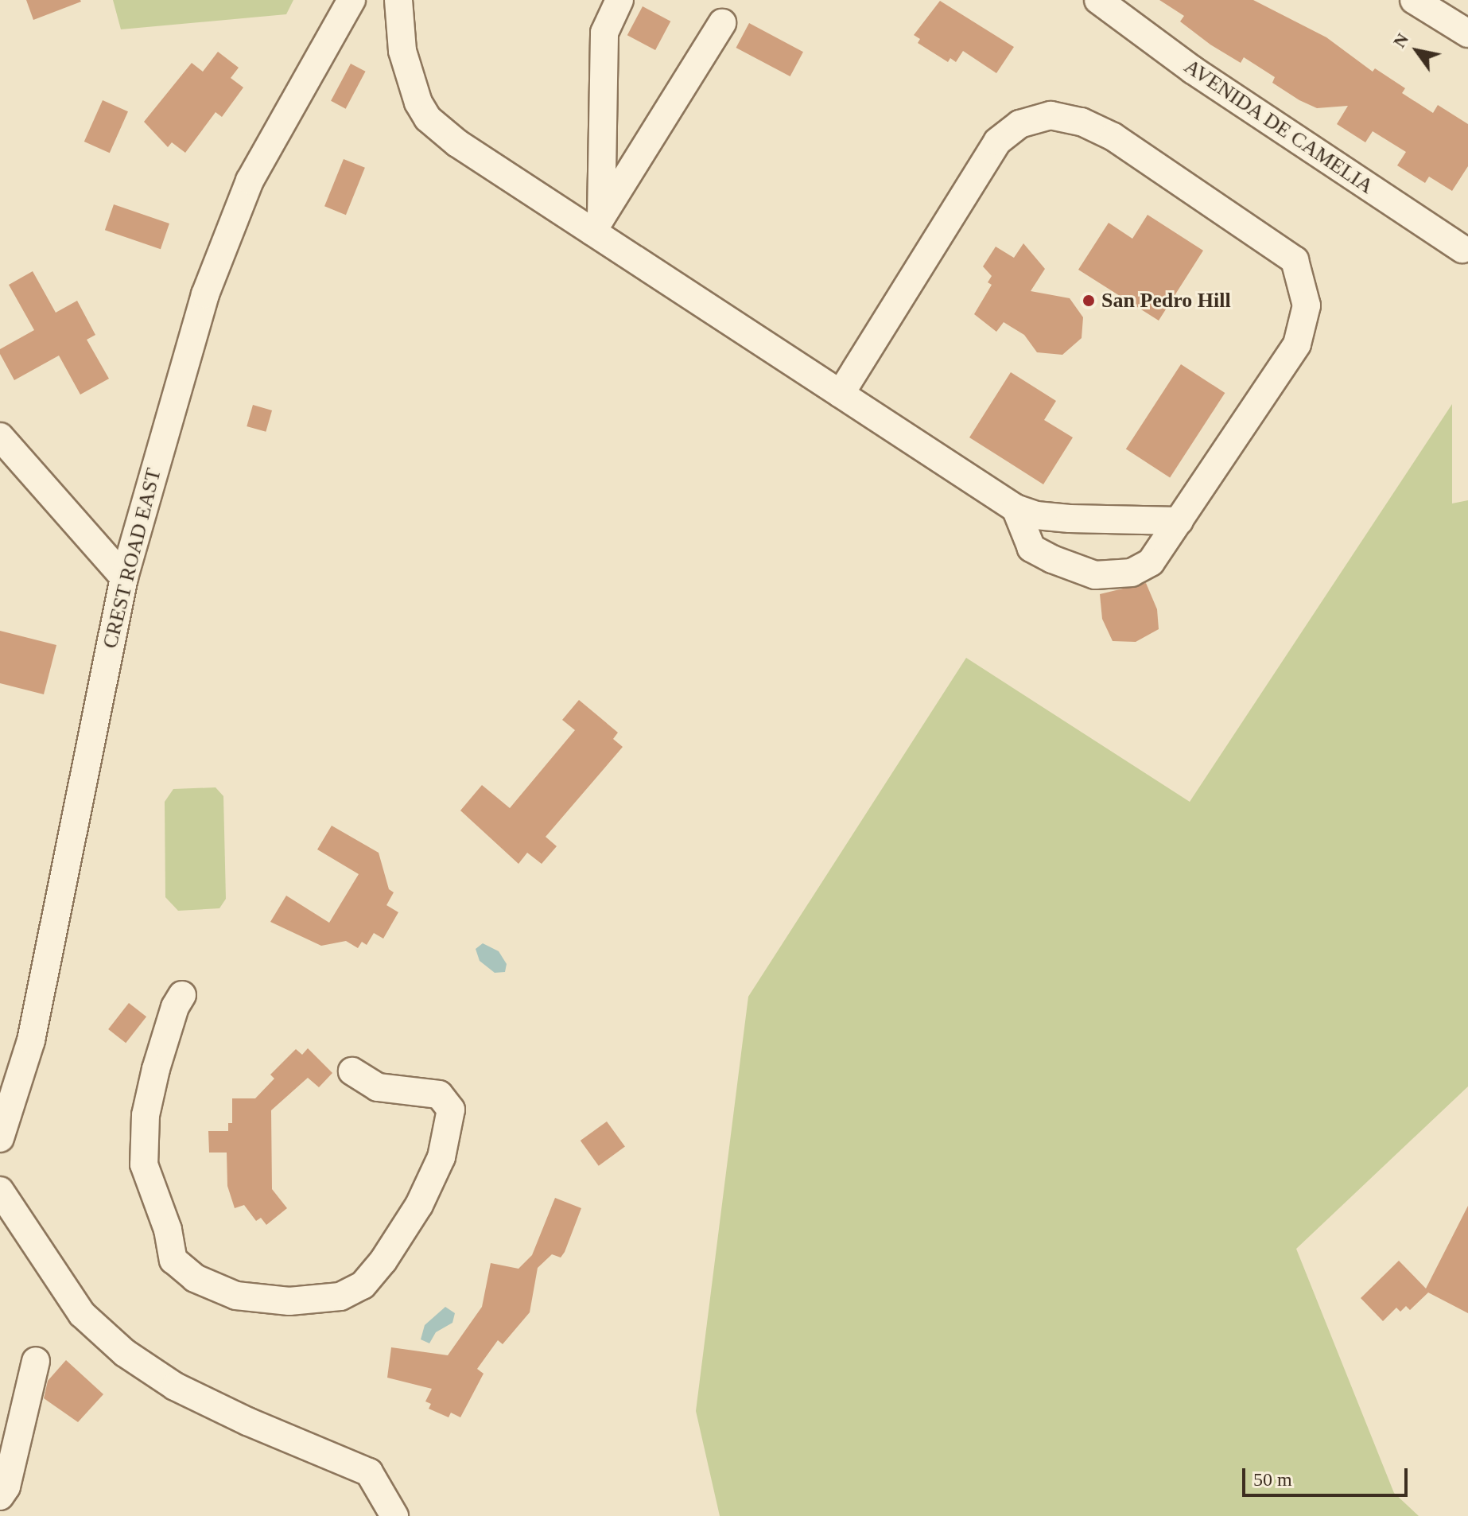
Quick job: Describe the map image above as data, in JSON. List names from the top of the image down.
{
  "streets": {
    "street": ["AVENIDA DE CAMELIA", "CREST ROAD EAST"]
  },
  "places": ["San Pedro Hill"],
  "scale_bar": "50 m",
  "north": "top left"
}
